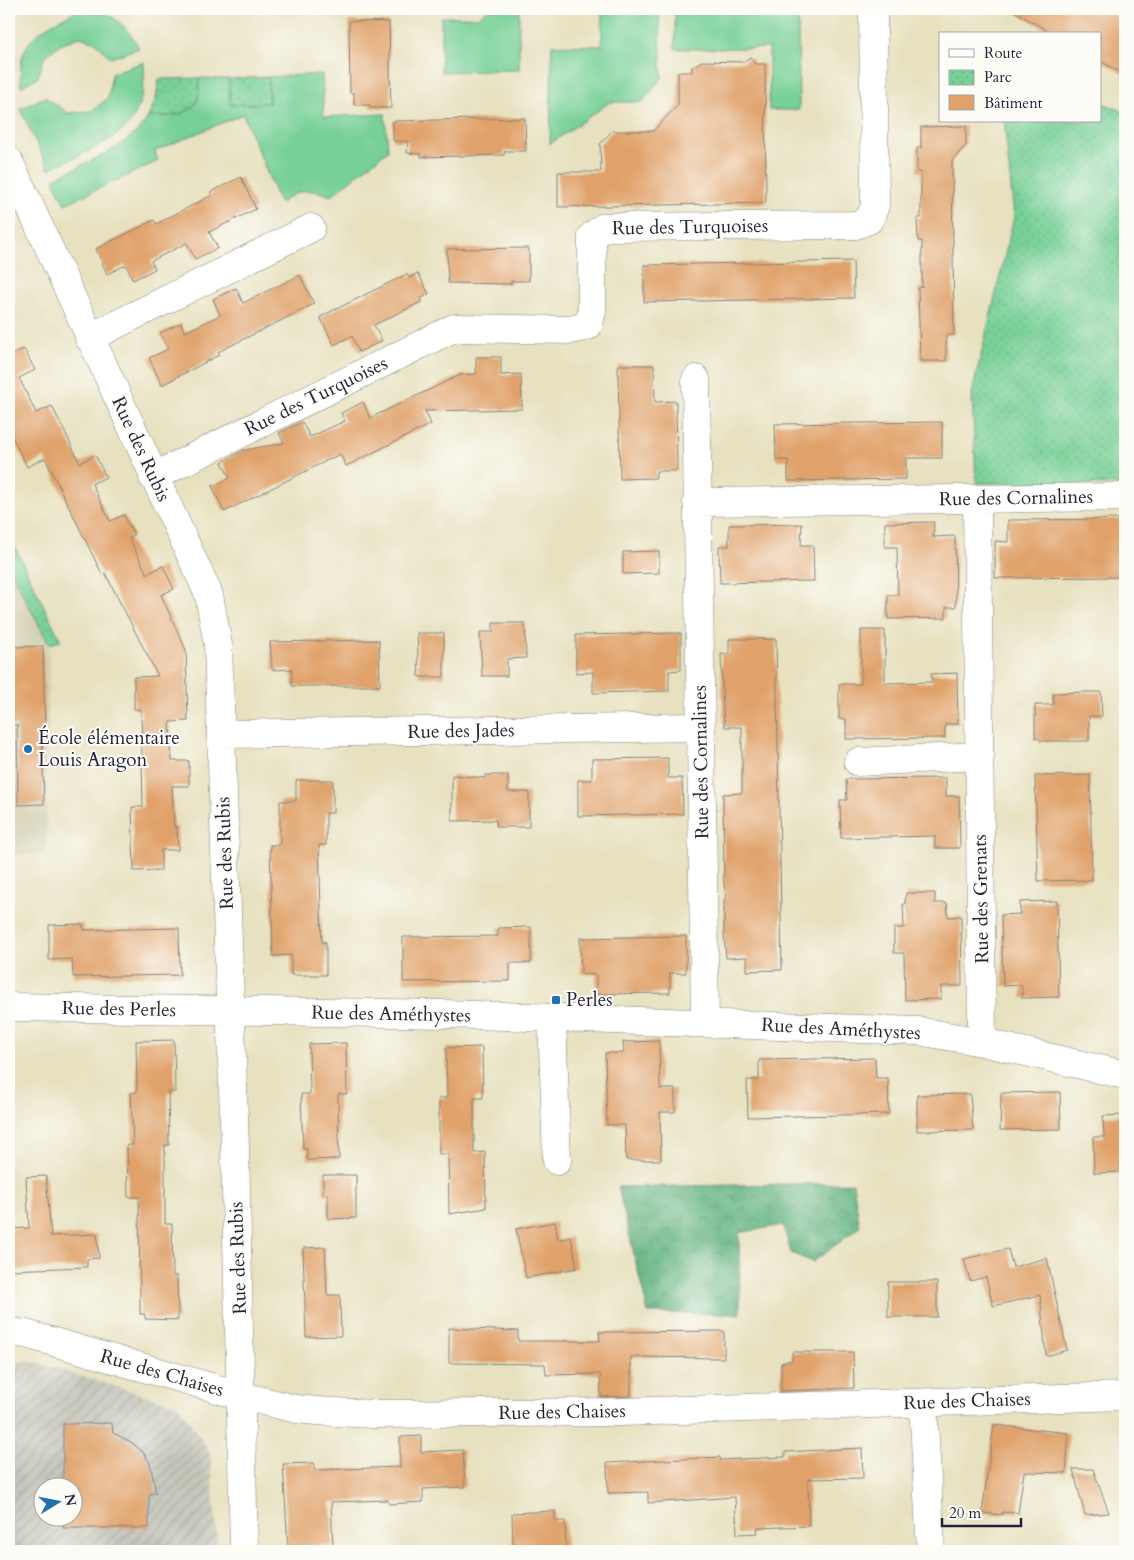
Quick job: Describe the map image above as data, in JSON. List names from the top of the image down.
{
  "streets": {
    "street": [
      "Rue des Turquoises",
      "Rue des Rubis",
      "Rue des Cornalines",
      "Rue des Jades",
      "Rue des Grenats",
      "Rue des Perles",
      "Rue des Améthystes",
      "Rue des Chaises"
    ]
  },
  "crossings": [
    ["Rue des Turquoises", "Rue des Rubis"],
    ["Rue des Rubis", "Rue des Jades"],
    ["Rue des Rubis", "Rue des Perles"],
    ["Rue des Rubis", "Rue des Améthystes"],
    ["Rue des Rubis", "Rue des Chaises"],
    ["Rue des Cornalines", "Rue des Jades"],
    ["Rue des Cornalines", "Rue des Grenats"],
    ["Rue des Cornalines", "Rue des Améthystes"],
    ["Rue des Grenats", "Rue des Améthystes"],
    ["Rue des Perles", "Rue des Améthystes"]
  ],
  "places": {
    "other": ["École élémentaire Louis Aragon"],
    "transit": ["Perles"]
  },
  "legend": ["Route", "Parc", "Bâtiment"],
  "scale_bar": "20 m",
  "north": "right"
}
